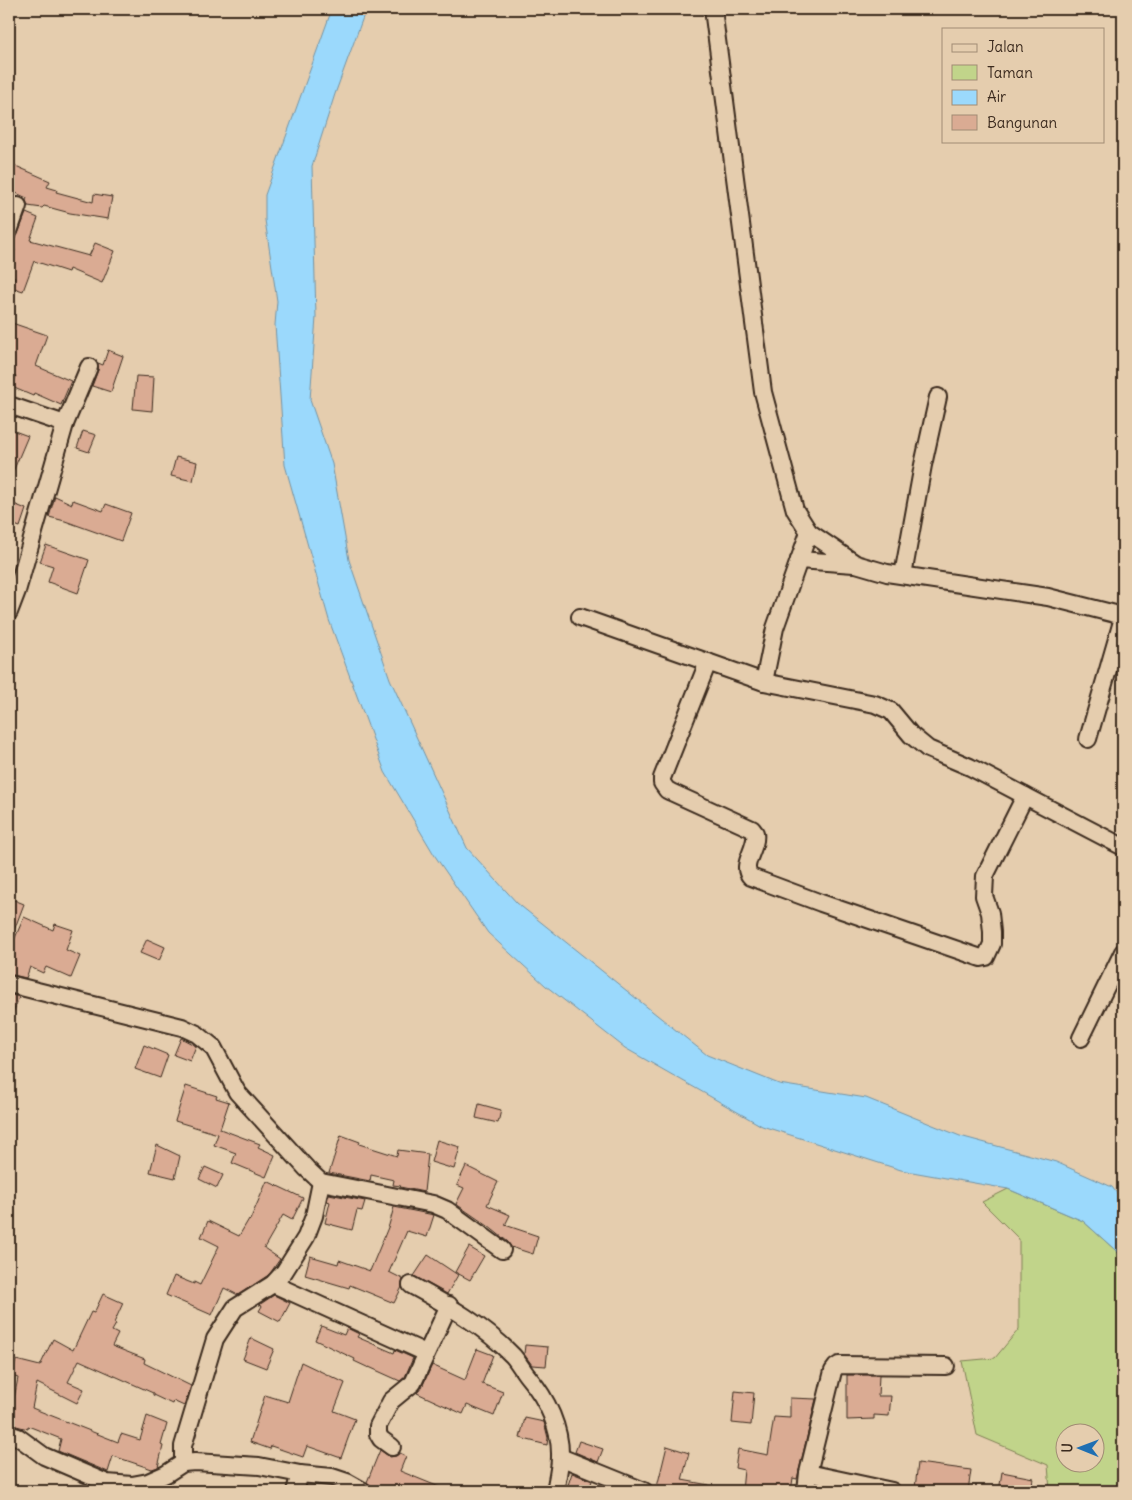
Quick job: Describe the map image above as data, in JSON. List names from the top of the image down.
{
  "legend": [
    "Jalan",
    "Taman",
    "Air",
    "Bangunan"
  ],
  "north": "left"
}
